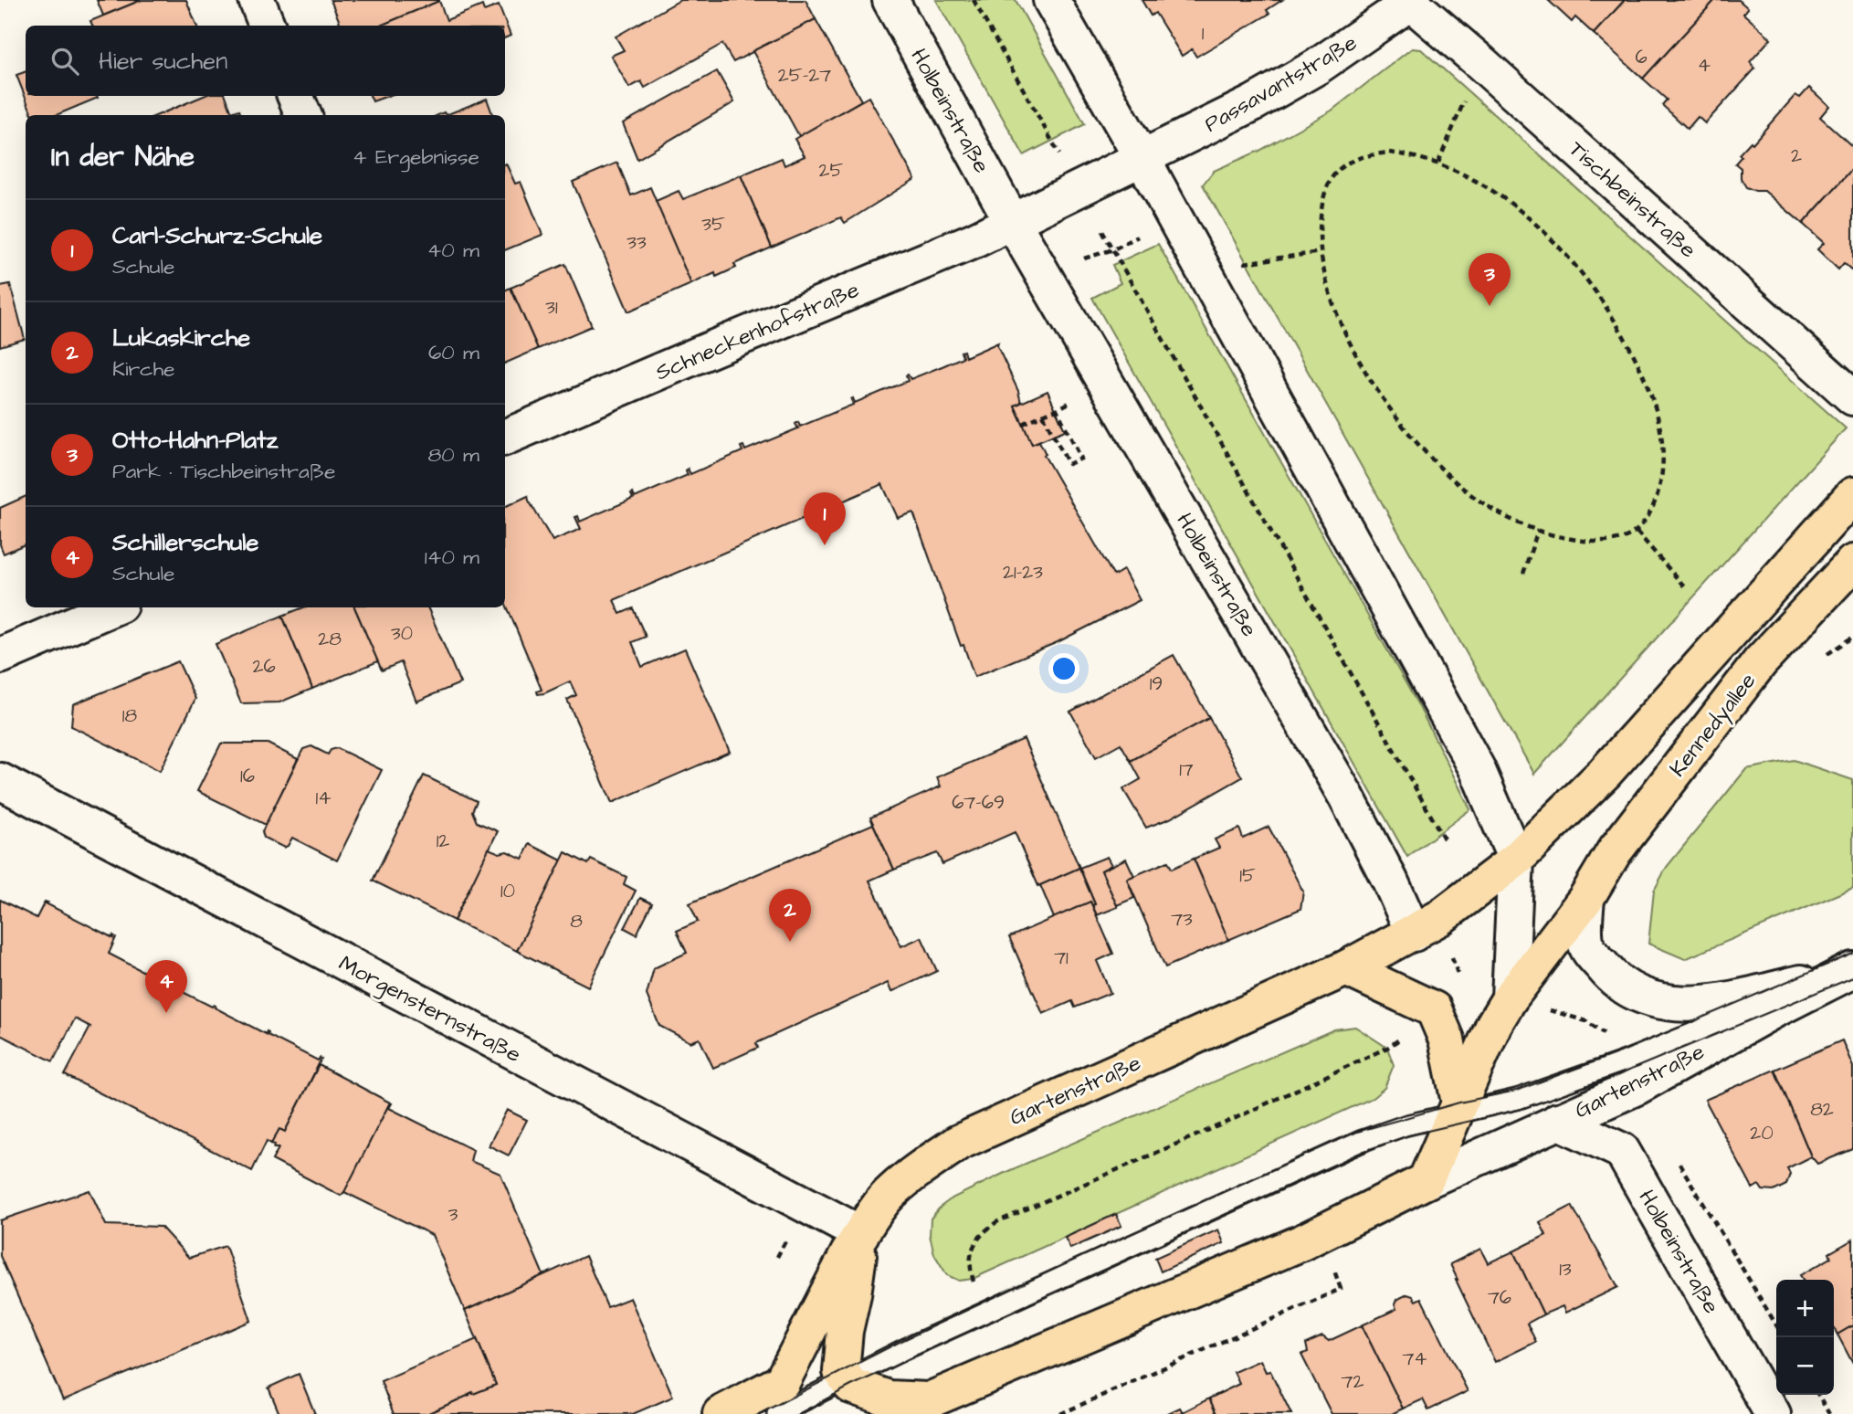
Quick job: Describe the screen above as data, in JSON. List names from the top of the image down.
{
  "streets": {
    "main road": ["Kennedyallee", "Gartenstraße"],
    "street": [
      "Passavantstraße",
      "Holbeinstraße",
      "Tischbeinstraße",
      "Schneckenhofstraße",
      "Morgensternstraße"
    ]
  },
  "crossings": [
    ["Passavantstraße", "Tischbeinstraße"],
    ["Holbeinstraße", "Schneckenhofstraße"],
    ["Holbeinstraße", "Gartenstraße"],
    ["Kennedyallee", "Gartenstraße"],
    ["Morgensternstraße", "Gartenstraße"]
  ],
  "house_numbers": [
    "1",
    "6",
    "4",
    "25-27",
    "2",
    "25",
    "35",
    "33",
    "31",
    "21-23",
    "30",
    "28",
    "26",
    "19",
    "18",
    "17",
    "16",
    "14",
    "67-69",
    "12",
    "15",
    "10",
    "73",
    "8",
    "71",
    "82",
    "20",
    "3",
    "13",
    "76",
    "74",
    "72"
  ],
  "page": {
    "search": "Hier suchen",
    "heading": ["In der Nähe", "4 Ergebnisse"],
    "list": [
      {
        "mark": "1",
        "name": "Carl-Schurz-Schule",
        "note": "Schule",
        "value": "40 m"
      },
      {
        "mark": "2",
        "name": "Lukaskirche",
        "note": "Kirche",
        "value": "60 m"
      },
      {
        "mark": "3",
        "name": "Otto-Hahn-Platz",
        "note": "Park · Tischbeinstraße",
        "value": "80 m"
      },
      {
        "mark": "4",
        "name": "Schillerschule",
        "note": "Schule",
        "value": "140 m"
      }
    ],
    "pins": [
      "3",
      "1",
      "2",
      "4"
    ],
    "map_buttons": ["+", "−"]
  }
}
